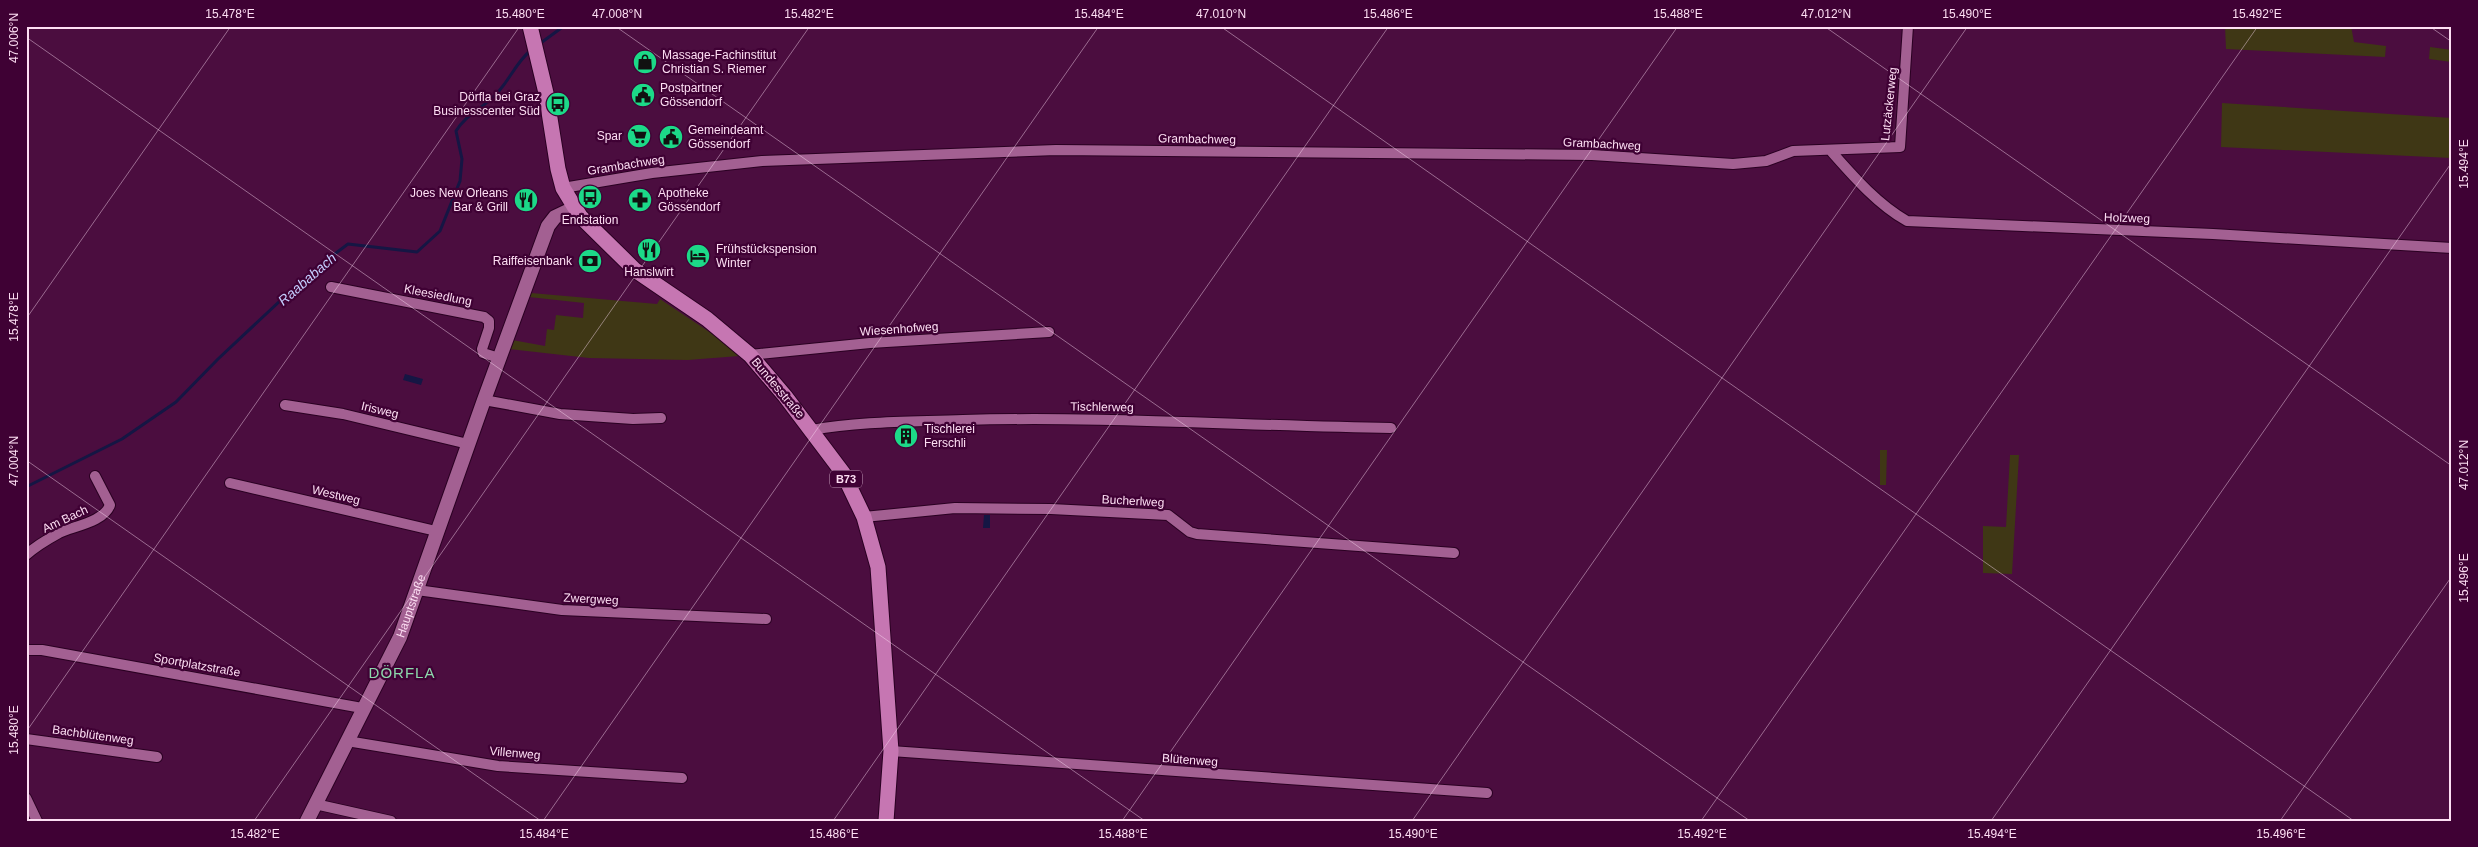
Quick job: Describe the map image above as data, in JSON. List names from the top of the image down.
{
  "streets": {
    "main road": ["Bundesstraße", "B73", "Hauptstraße"],
    "street": [
      "Lutzäckerweg",
      "Grambachweg",
      "Holzweg",
      "Kleesiedlung",
      "Wiesenhofweg",
      "Tischlerweg",
      "Irisweg",
      "Westweg",
      "Bucherlweg",
      "Am Bach",
      "Zwergweg",
      "Sportplatzstraße",
      "Bachblütenweg",
      "Villenweg",
      "Blütenweg"
    ]
  },
  "crossings": [
    ["Lutzäckerweg", "Grambachweg"],
    ["Lutzäckerweg", "Holzweg"],
    ["Grambachweg", "Holzweg"],
    ["Grambachweg", "Bundesstraße"],
    ["Kleesiedlung", "Hauptstraße"],
    ["Wiesenhofweg", "Bundesstraße"],
    ["Bundesstraße", "Tischlerweg"],
    ["Bundesstraße", "Bucherlweg"],
    ["Bundesstraße", "Hauptstraße"],
    ["Bundesstraße", "Blütenweg"],
    ["Irisweg", "Hauptstraße"],
    ["Westweg", "Hauptstraße"],
    ["Zwergweg", "Hauptstraße"],
    ["Hauptstraße", "Sportplatzstraße"],
    ["Hauptstraße", "Villenweg"]
  ],
  "districts": ["DÖRFLA"],
  "water": ["Raababach"],
  "places": {
    "shop": ["Massage-Fachinstitut Christian S. Riemer"],
    "public building": ["Postpartner Gössendorf", "Gemeindeamt Gössendorf"],
    "bus stop": ["Dörfla bei Graz Businesscenter Süd", "Endstation"],
    "supermarket": ["Spar"],
    "restaurant": ["Joes New Orleans Bar & Grill", "Hanslwirt"],
    "pharmacy": ["Apotheke Gössendorf"],
    "hotel": ["Frühstückspension Winter"],
    "bank": ["Raiffeisenbank"],
    "building": ["Tischlerei Ferschli"]
  },
  "coordinates": [
    "15.478°E",
    "15.480°E",
    "47.008°N",
    "15.482°E",
    "15.484°E",
    "47.010°N",
    "15.486°E",
    "15.488°E",
    "47.012°N",
    "15.490°E",
    "15.492°E",
    "47.006°N",
    "15.494°E",
    "47.004°N",
    "15.496°E"
  ]
}
